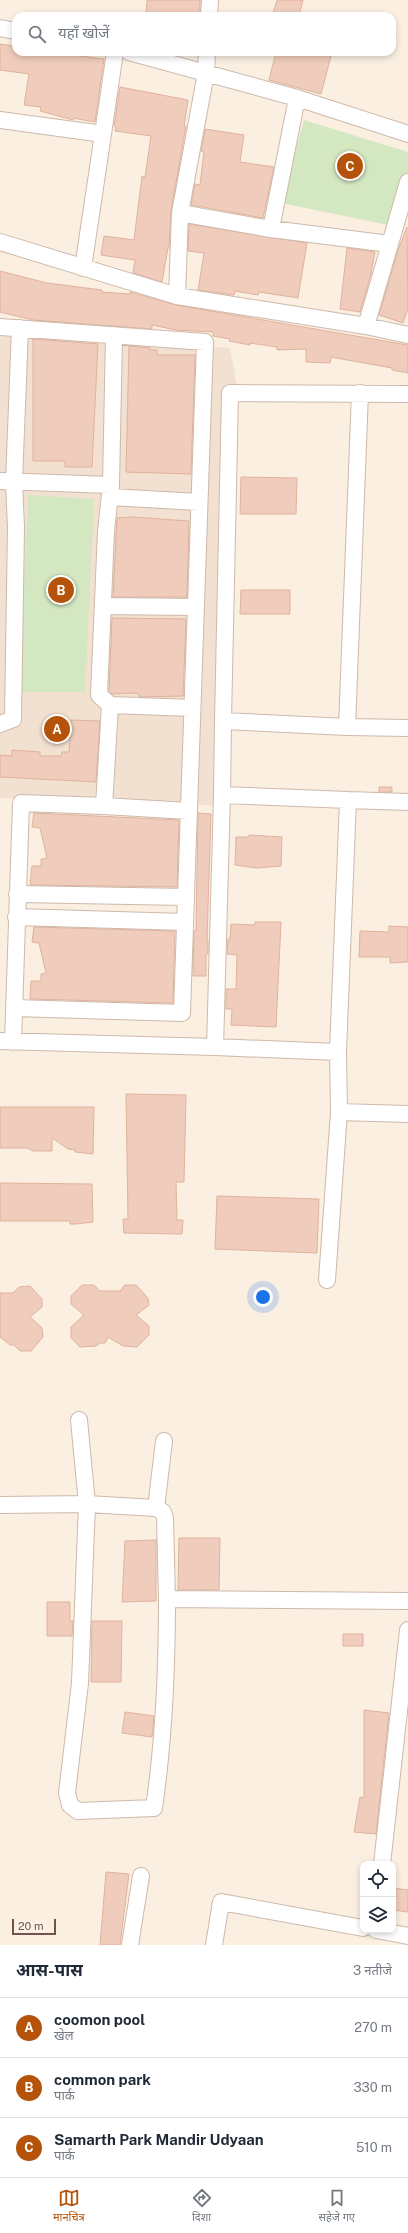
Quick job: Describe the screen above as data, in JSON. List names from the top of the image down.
{
  "scale_bar": "20 m",
  "page": {
    "search": "यहाँ खोजें",
    "pins": ["C", "B", "A"],
    "scale": "20 m",
    "heading": ["आस-पास", "3 नतीजे"],
    "list": [
      {
        "mark": "A",
        "name": "coomon pool",
        "note": "खेल",
        "value": "270 m"
      },
      {
        "mark": "B",
        "name": "common park",
        "note": "पार्क",
        "value": "330 m"
      },
      {
        "mark": "C",
        "name": "Samarth Park Mandir Udyaan",
        "note": "पार्क",
        "value": "510 m"
      }
    ],
    "nav": ["मानचित्र", "दिशा", "सहेजे गए"]
  }
}
